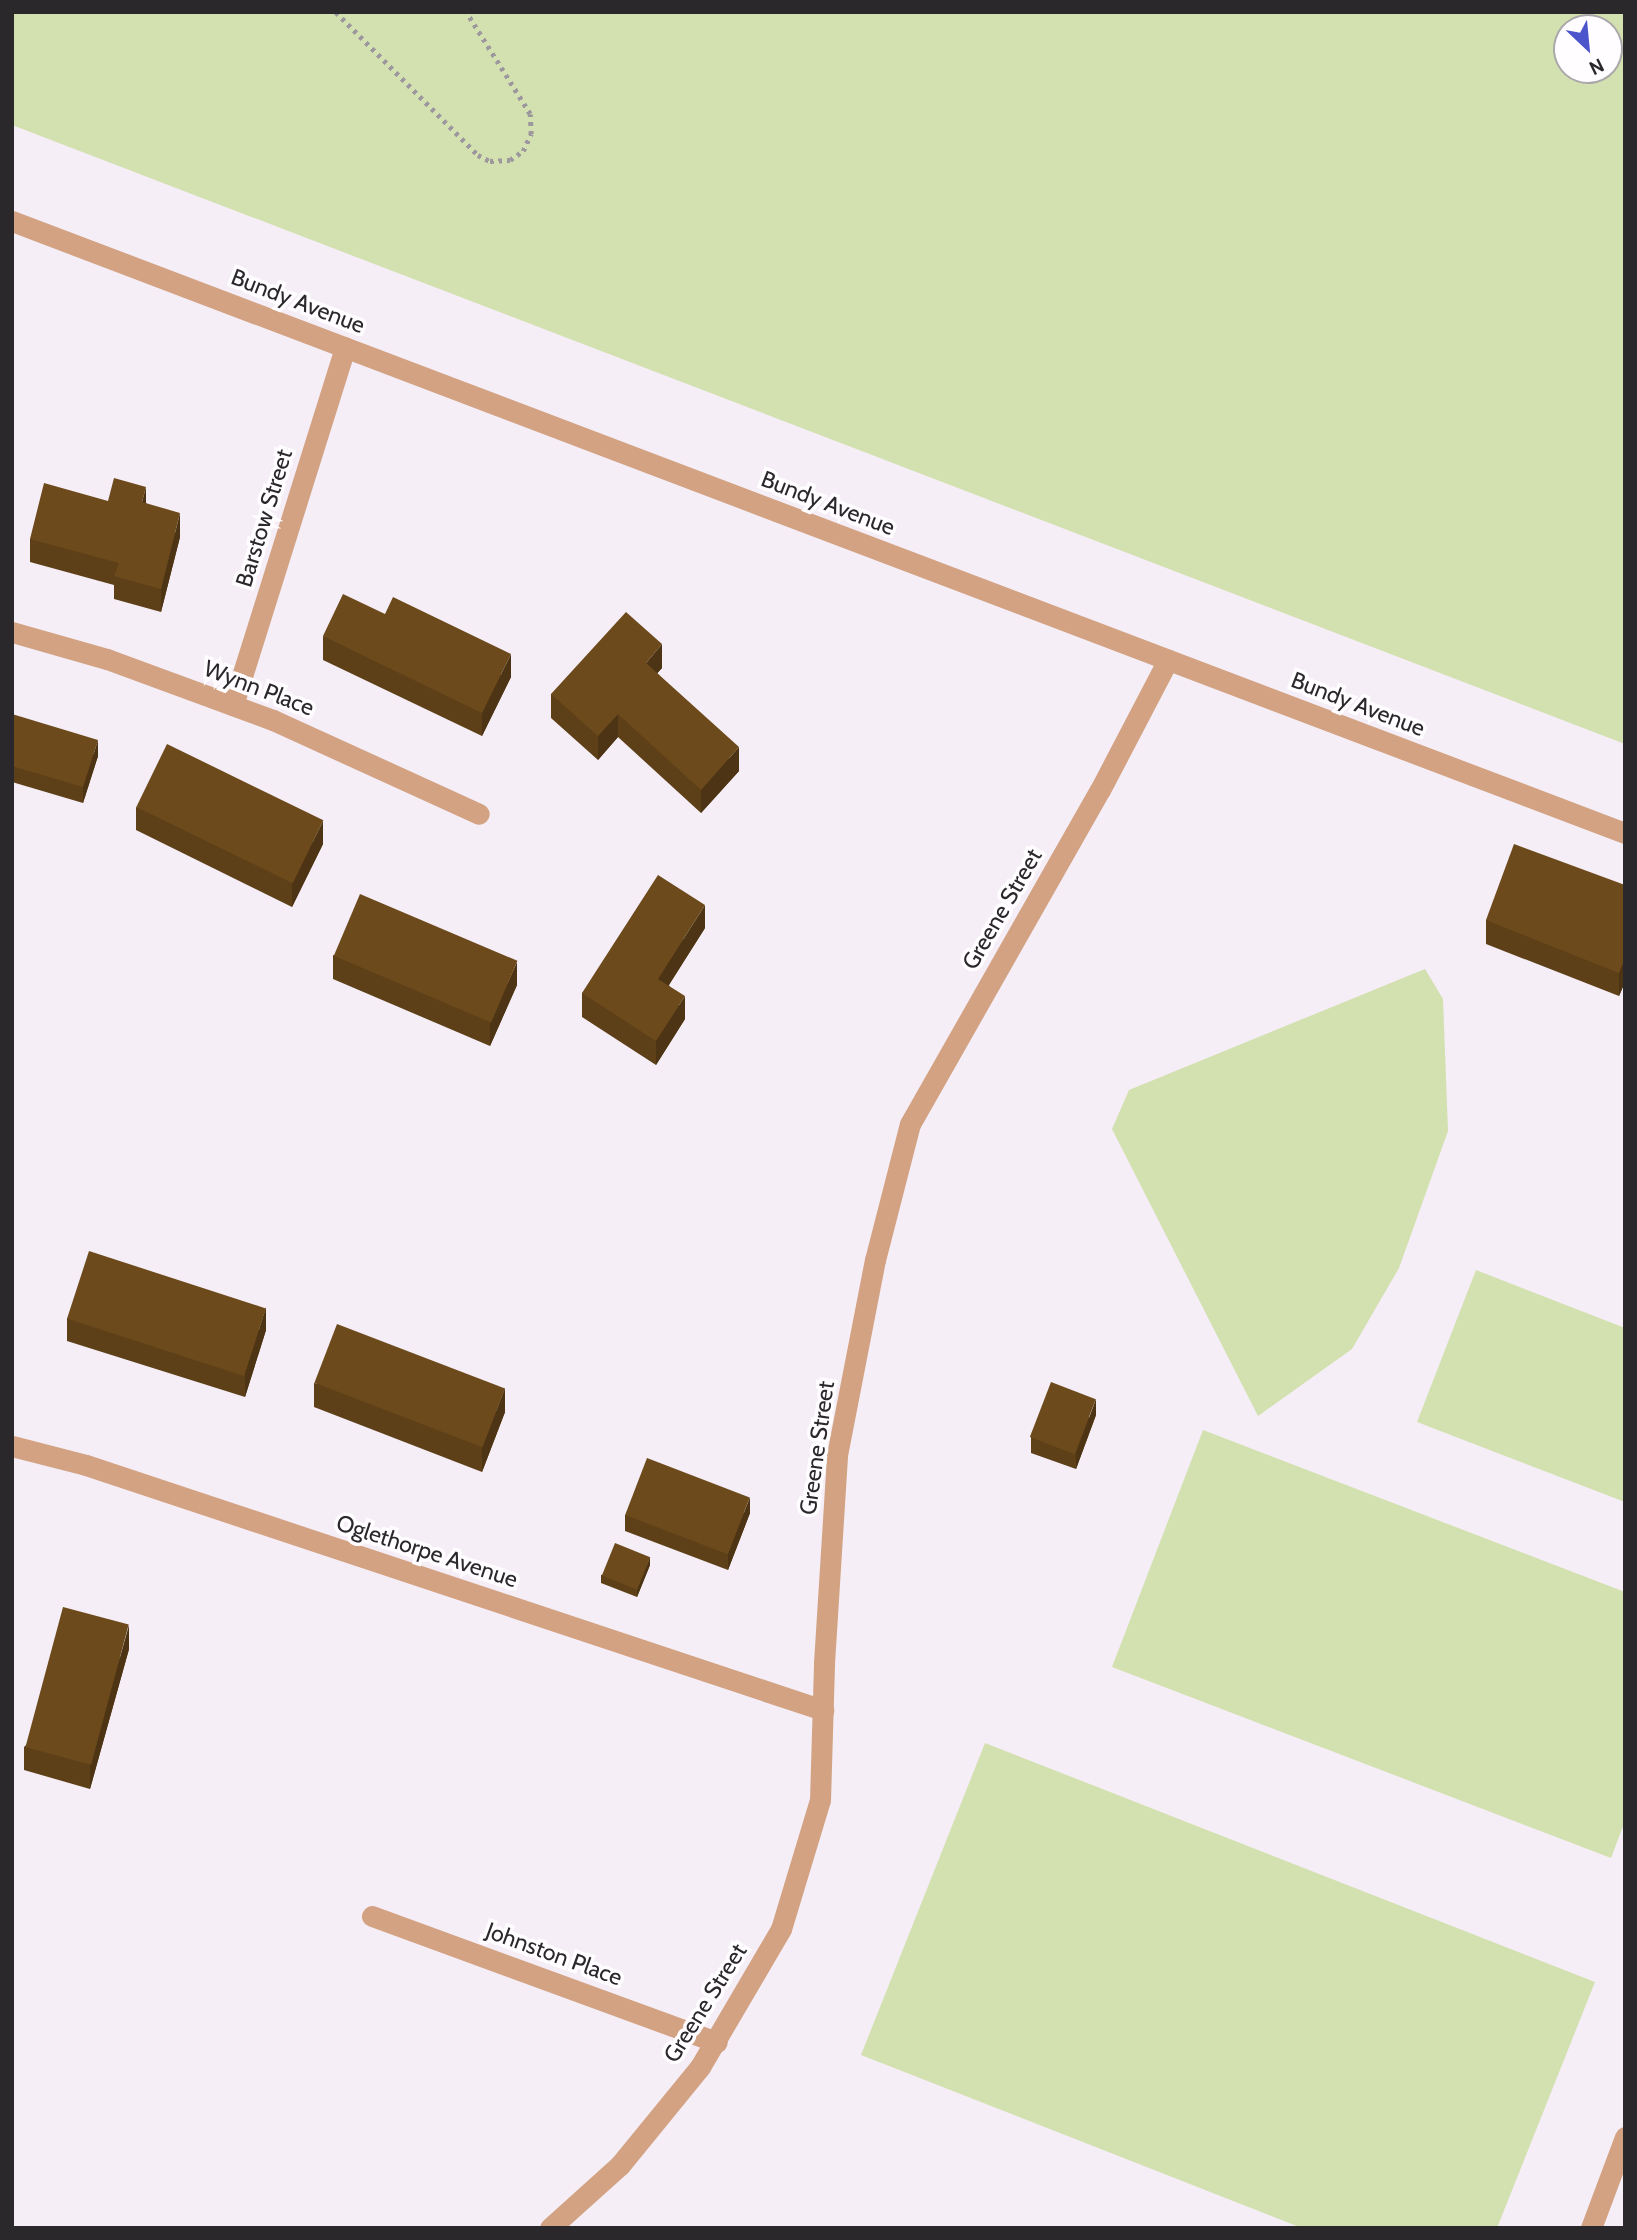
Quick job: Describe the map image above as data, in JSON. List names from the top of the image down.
{
  "streets": {
    "street": [
      "Bundy Avenue",
      "Barstow Street",
      "Wynn Place",
      "Greene Street",
      "Oglethorpe Avenue",
      "Johnston Place"
    ]
  },
  "crossings": [
    ["Bundy Avenue", "Barstow Street"],
    ["Bundy Avenue", "Greene Street"],
    ["Barstow Street", "Wynn Place"],
    ["Greene Street", "Oglethorpe Avenue"],
    ["Greene Street", "Johnston Place"]
  ],
  "north": "bottom right"
}
